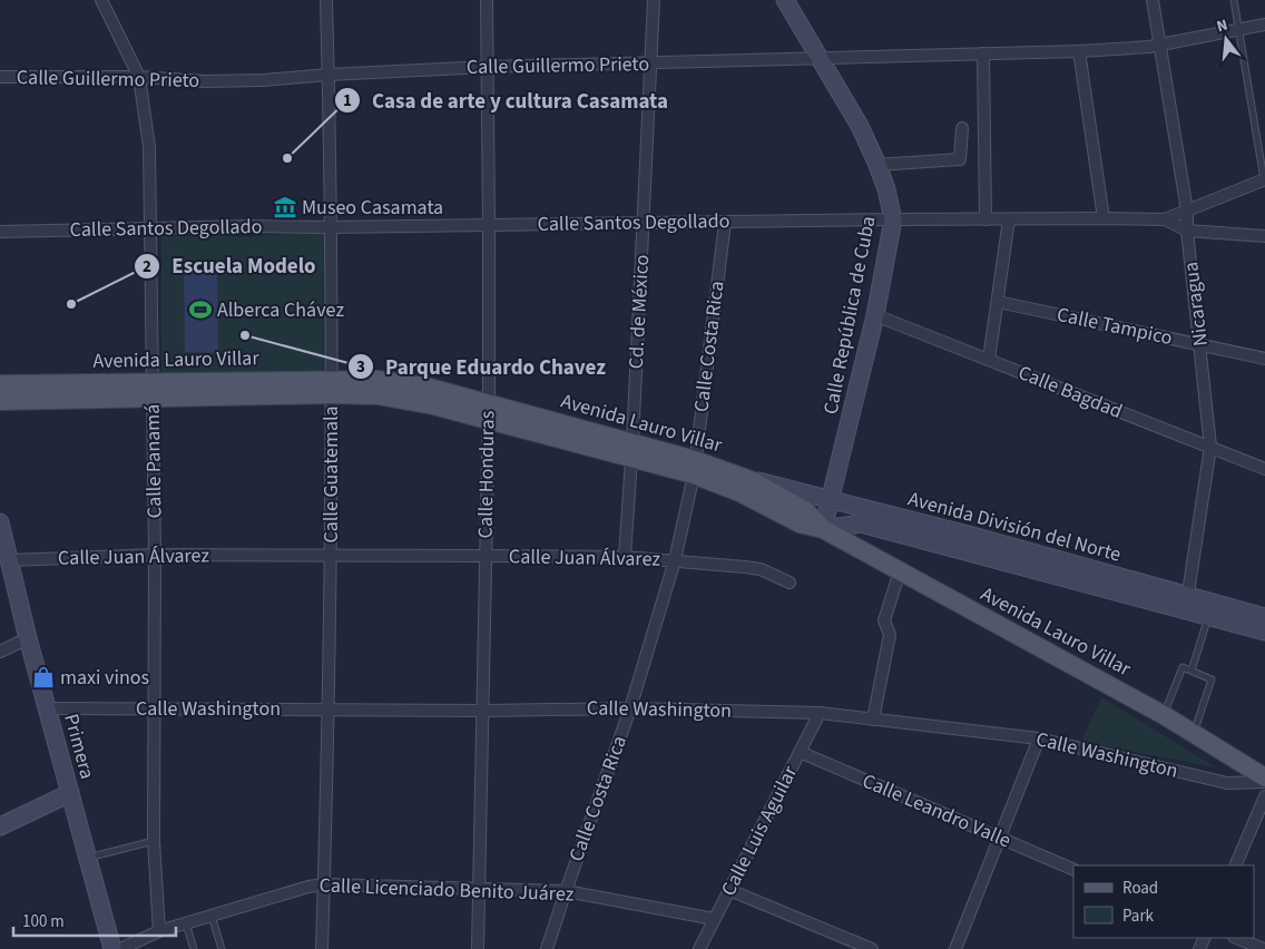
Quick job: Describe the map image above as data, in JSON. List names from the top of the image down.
{
  "streets": {
    "main road": [
      "Calle República de Cuba",
      "Avenida Lauro Villar",
      "Avenida División del Norte",
      "Primera"
    ],
    "street": [
      "Calle Guillermo Prieto",
      "Calle Santos Degollado",
      "Nicaragua",
      "Cd. de México",
      "Calle Tampico",
      "Calle Costa Rica",
      "Calle Bagdad",
      "Calle Panamá",
      "Calle Guatemala",
      "Calle Honduras",
      "Calle Juan Álvarez",
      "Calle Washington",
      "Calle Leandro Valle",
      "Calle Luis Aguilar",
      "Calle Licenciado Benito Juárez"
    ]
  },
  "crossings": [
    ["Calle Guillermo Prieto", "Nicaragua"],
    ["Calle Guillermo Prieto", "Cd. de México"],
    ["Calle Guillermo Prieto", "Calle República de Cuba"],
    ["Calle Guillermo Prieto", "Calle Panamá"],
    ["Calle Guillermo Prieto", "Calle Guatemala"],
    ["Calle Guillermo Prieto", "Calle Honduras"],
    ["Calle Santos Degollado", "Nicaragua"],
    ["Calle Santos Degollado", "Cd. de México"],
    ["Calle Santos Degollado", "Calle República de Cuba"],
    ["Calle Santos Degollado", "Calle Costa Rica"],
    ["Calle Santos Degollado", "Calle Panamá"],
    ["Calle Santos Degollado", "Calle Guatemala"],
    ["Calle Santos Degollado", "Calle Honduras"],
    ["Nicaragua", "Calle Tampico"],
    ["Nicaragua", "Calle Bagdad"],
    ["Nicaragua", "Avenida División del Norte"],
    ["Cd. de México", "Avenida Lauro Villar"],
    ["Cd. de México", "Calle Juan Álvarez"],
    ["Calle República de Cuba", "Avenida Lauro Villar"],
    ["Calle República de Cuba", "Calle Bagdad"],
    ["Calle República de Cuba", "Avenida División del Norte"],
    ["Calle Costa Rica", "Avenida Lauro Villar"],
    ["Calle Costa Rica", "Calle Juan Álvarez"],
    ["Calle Costa Rica", "Calle Washington"],
    ["Calle Costa Rica", "Calle Licenciado Benito Juárez"],
    ["Avenida Lauro Villar", "Calle Panamá"],
    ["Avenida Lauro Villar", "Calle Guatemala"],
    ["Avenida Lauro Villar", "Calle Honduras"],
    ["Avenida Lauro Villar", "Avenida División del Norte"],
    ["Avenida Lauro Villar", "Calle Washington"],
    ["Calle Panamá", "Calle Juan Álvarez"],
    ["Calle Panamá", "Calle Washington"],
    ["Calle Panamá", "Calle Licenciado Benito Juárez"],
    ["Calle Guatemala", "Calle Juan Álvarez"],
    ["Calle Guatemala", "Calle Washington"],
    ["Calle Guatemala", "Calle Licenciado Benito Juárez"],
    ["Calle Honduras", "Calle Juan Álvarez"],
    ["Calle Honduras", "Calle Washington"],
    ["Calle Honduras", "Calle Licenciado Benito Juárez"],
    ["Calle Juan Álvarez", "Primera"],
    ["Calle Washington", "Primera"],
    ["Calle Washington", "Calle Luis Aguilar"],
    ["Calle Leandro Valle", "Calle Luis Aguilar"],
    ["Calle Luis Aguilar", "Calle Licenciado Benito Juárez"]
  ],
  "places": {
    "other": ["Casa de arte y cultura Casamata", "Escuela Modelo", "Parque Eduardo Chavez"],
    "museum": ["Museo Casamata"],
    "sports": ["Alberca Chávez"],
    "shop": ["maxi vinos"]
  },
  "legend": ["Road", "Park"],
  "scale_bar": "100 m",
  "north": "top"
}
